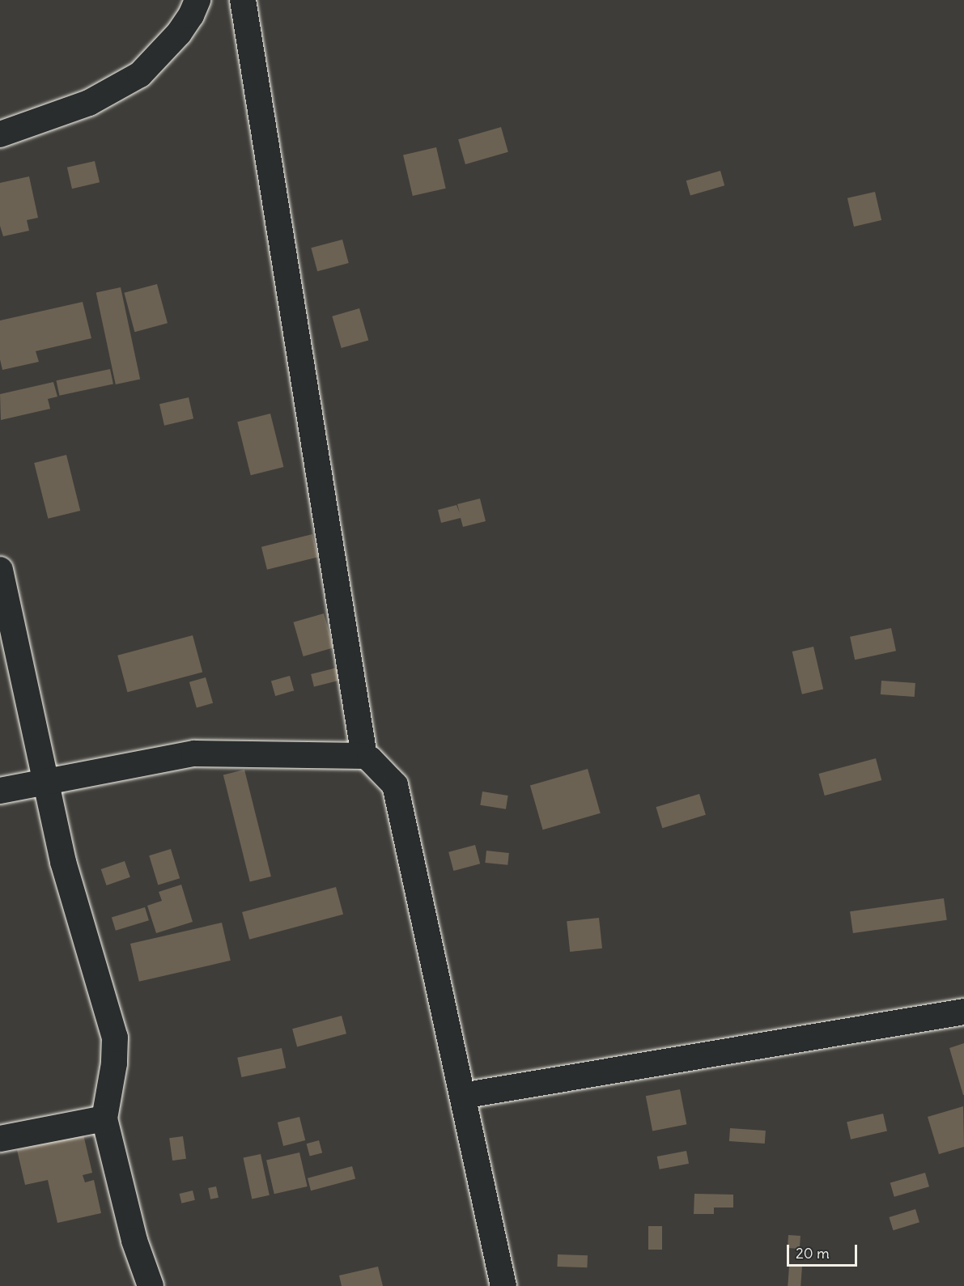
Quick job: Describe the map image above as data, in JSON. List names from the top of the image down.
{
  "scale_bar": "20 m"
}
